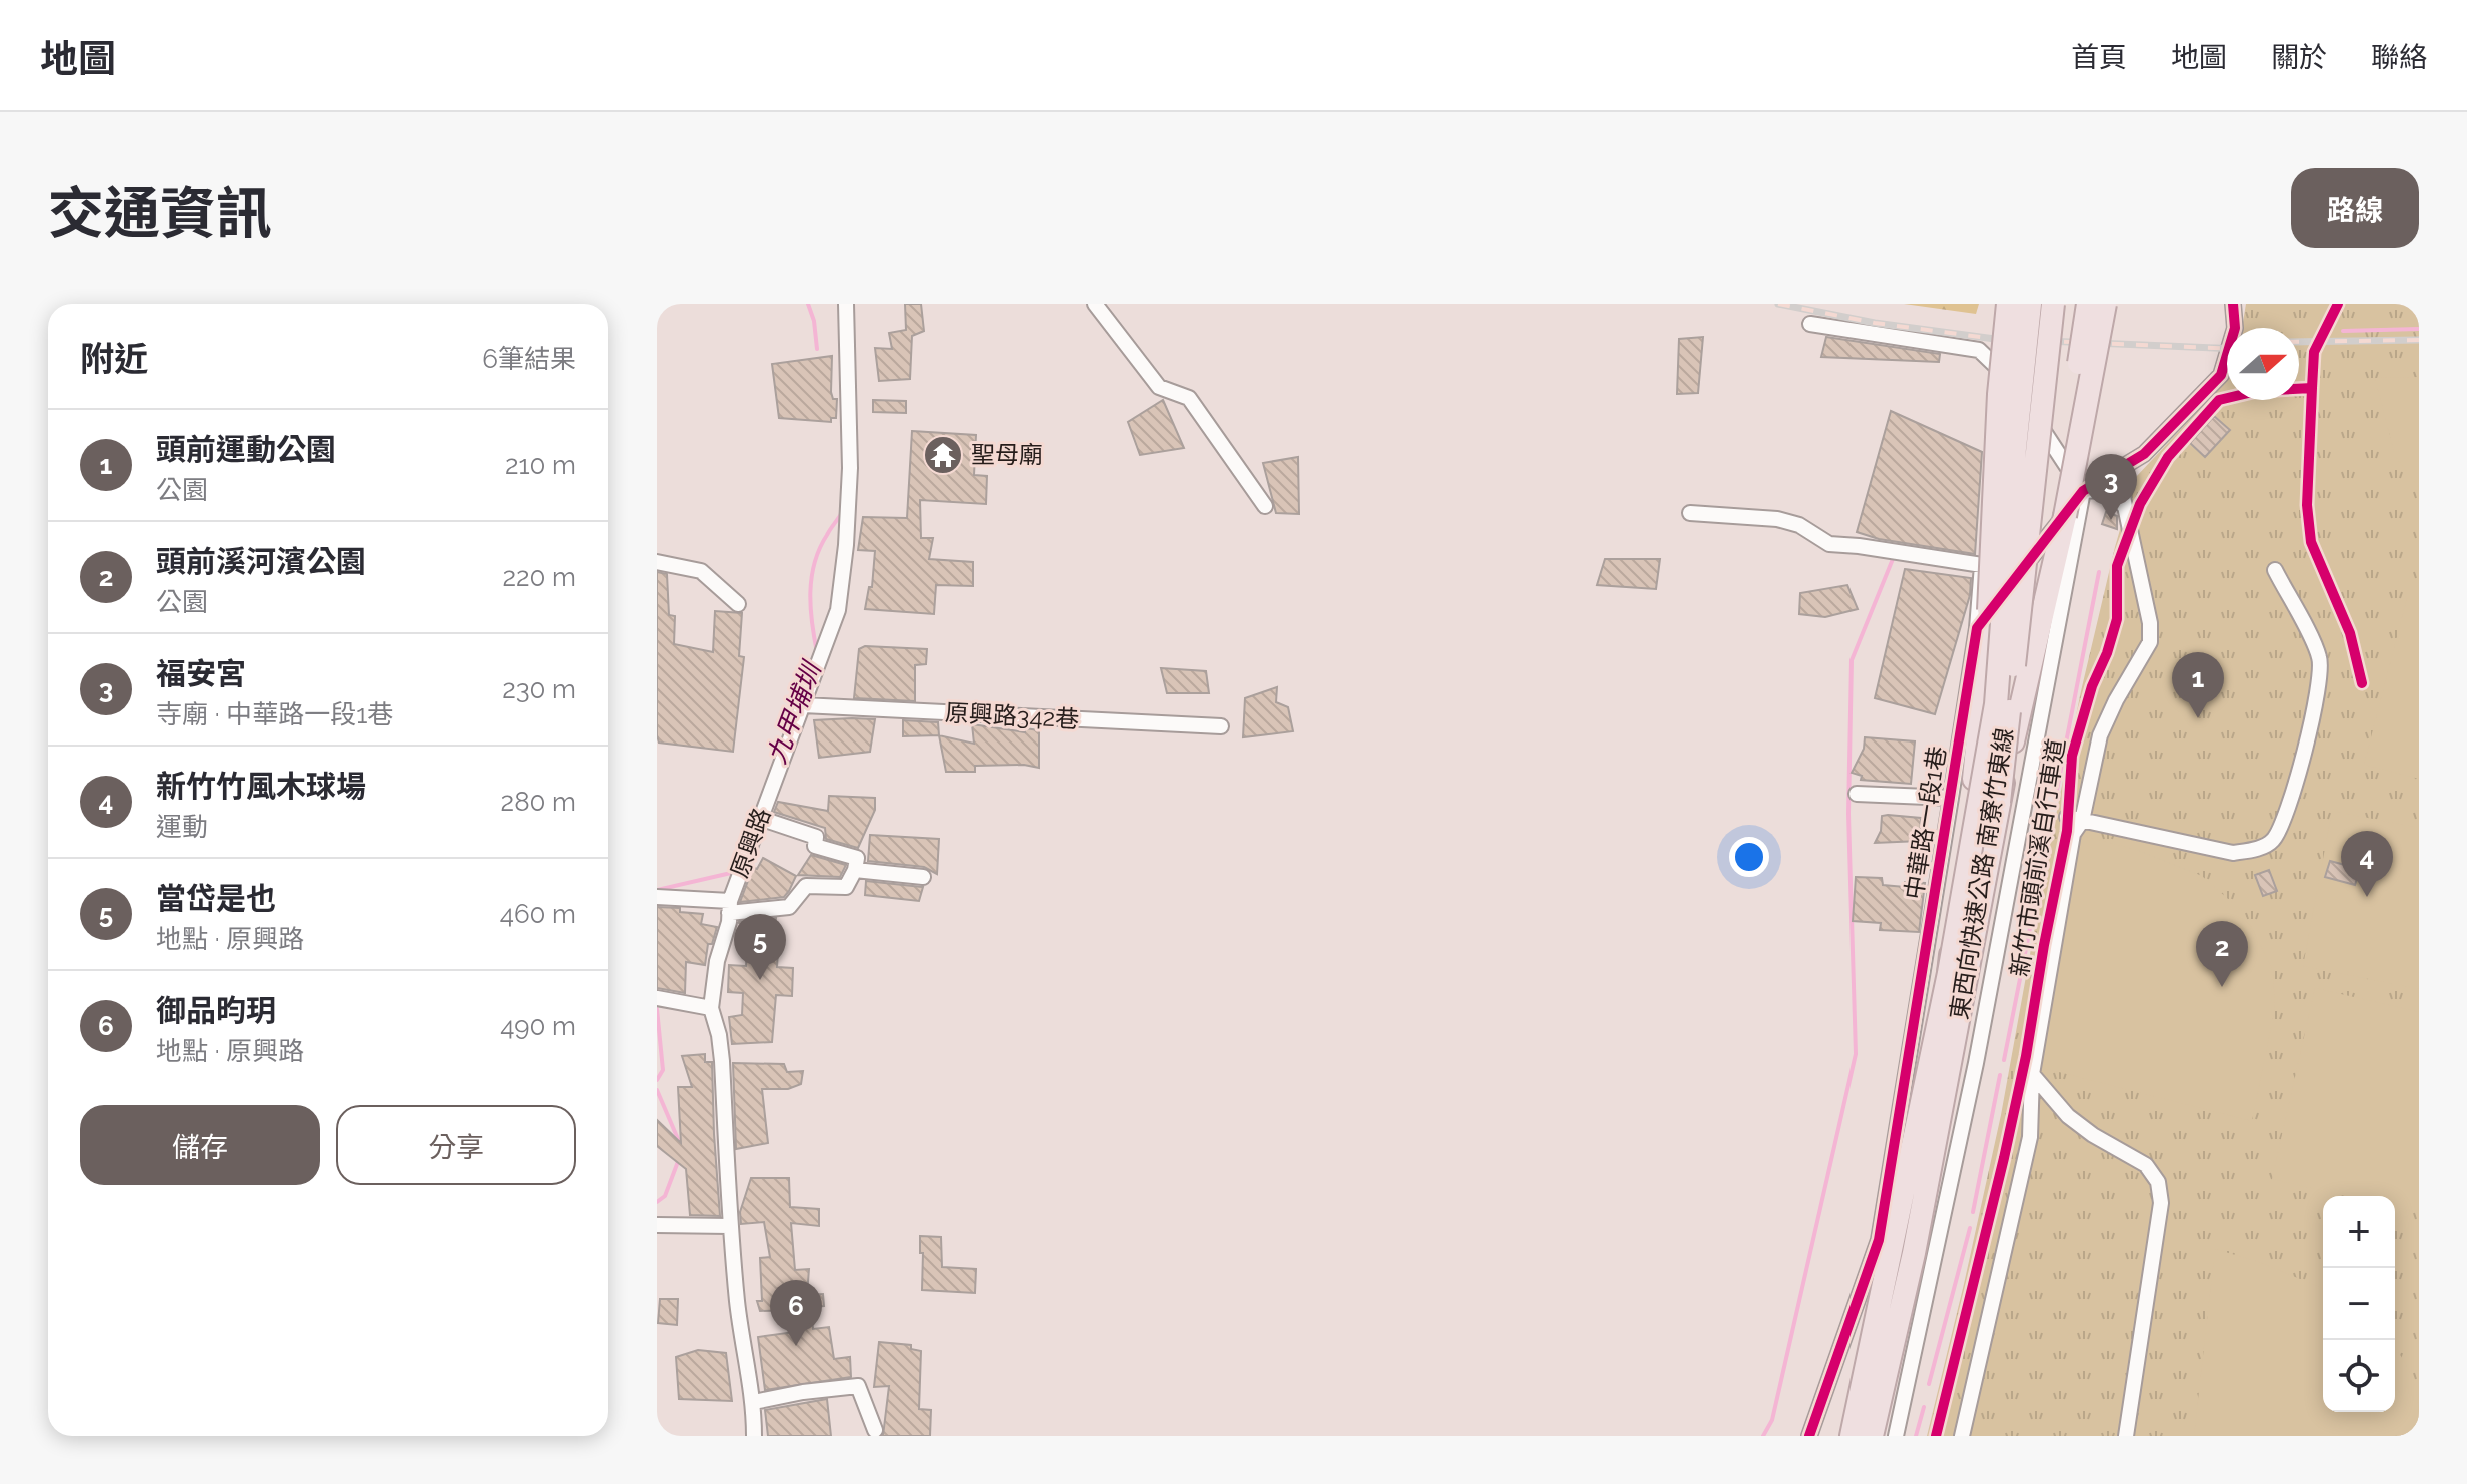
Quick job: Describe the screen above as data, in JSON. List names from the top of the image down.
{
  "streets": {
    "highway": ["東西向快速公路 南寮竹東線"],
    "street": ["原興路342巷", "中華路一段1巷", "原興路"],
    "cycle path": ["新竹市頭前溪自行車道"]
  },
  "crossings": [
    ["原興路342巷", "原興路"]
  ],
  "water": ["九甲埔圳"],
  "places": {
    "temple": ["聖母廟"]
  },
  "north": "right",
  "page": {
    "header": "地圖",
    "nav": [
      "首頁",
      "地圖",
      "關於",
      "聯絡"
    ],
    "title": "交通資訊",
    "buttons": [
      "路線",
      ["儲存", "分享"]
    ],
    "heading": ["附近", "6筆結果"],
    "list": [
      {
        "mark": "1",
        "name": "頭前運動公園",
        "note": "公園",
        "value": "210 m"
      },
      {
        "mark": "2",
        "name": "頭前溪河濱公園",
        "note": "公園",
        "value": "220 m"
      },
      {
        "mark": "3",
        "name": "福安宮",
        "note": "寺廟 · 中華路一段1巷",
        "value": "230 m"
      },
      {
        "mark": "4",
        "name": "新竹竹風木球場",
        "note": "運動",
        "value": "280 m"
      },
      {
        "mark": "5",
        "name": "當岱是也",
        "note": "地點 · 原興路",
        "value": "460 m"
      },
      {
        "mark": "6",
        "name": "御品昀玥",
        "note": "地點 · 原興路",
        "value": "490 m"
      }
    ],
    "pins": [
      "3",
      "1",
      "4",
      "5",
      "2",
      "6"
    ],
    "map_buttons": ["+", "−"]
  }
}
